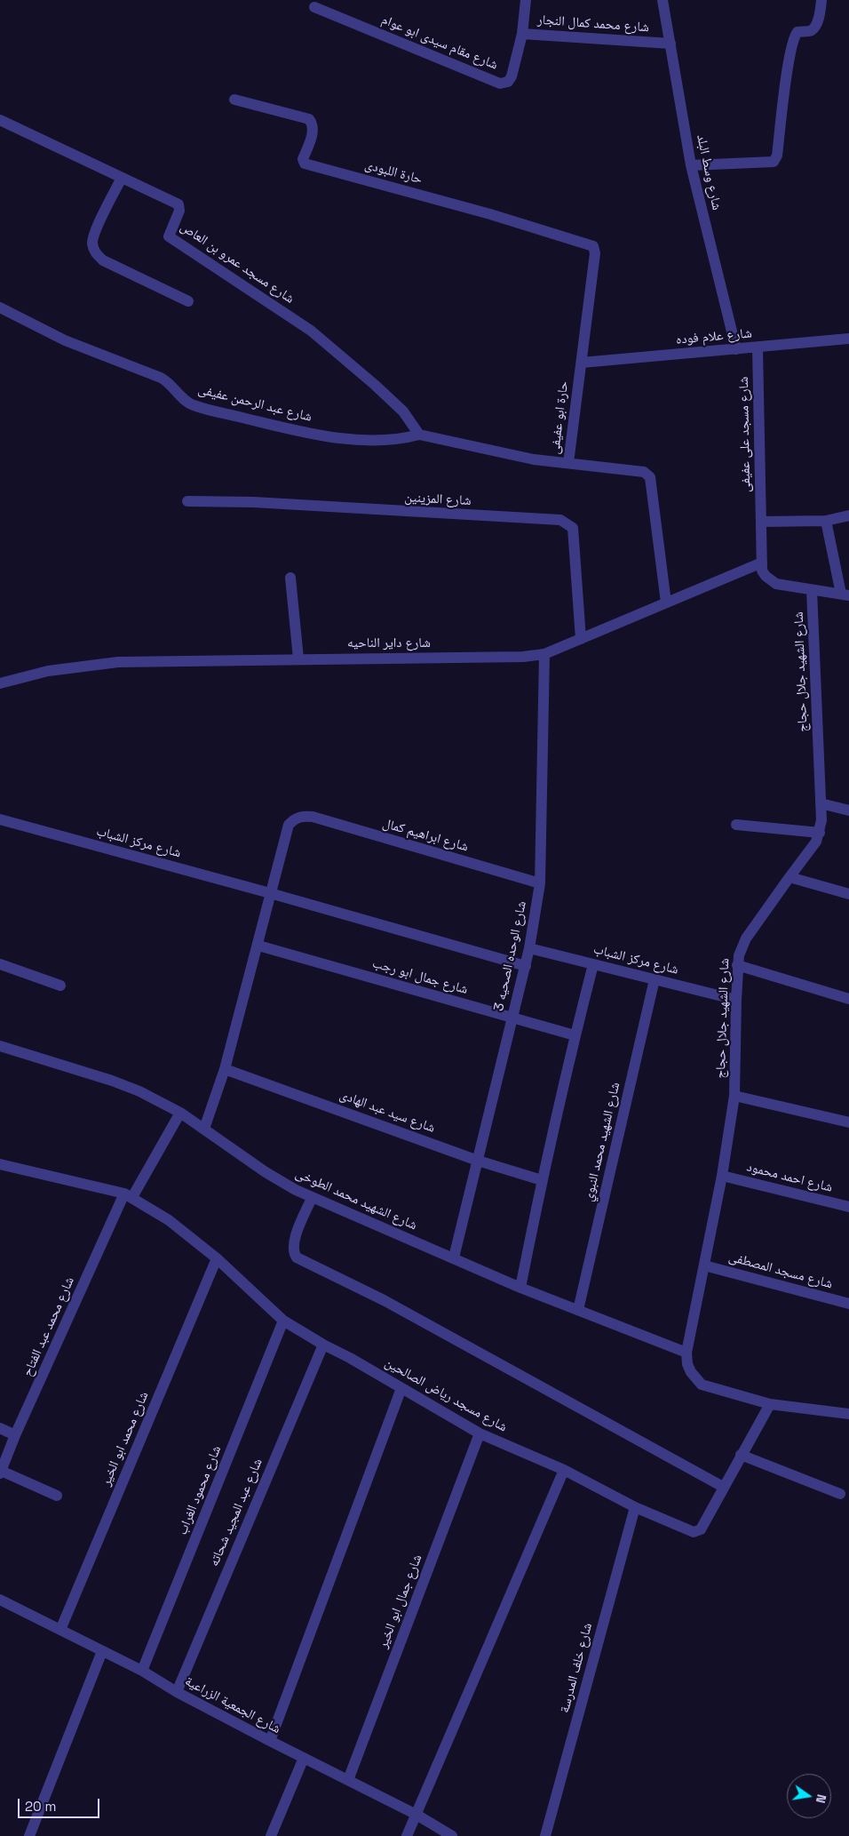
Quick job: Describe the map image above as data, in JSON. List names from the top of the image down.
{
  "streets": {
    "street": [
      "شارع محمد كمال النجار",
      "شارع مقام سيدى ابو عوام",
      "حارة اللبودى",
      "شارع وسط البلد",
      "شارع مسجد عمرو بن العاص",
      "شارع علام فوده",
      "شارع عبد الرحمن عفيفى",
      "حارة ابو عفيفى",
      "شارع مسجد على عفيفى",
      "شارع المزينين",
      "شارع داير الناحيه",
      "شارع الشهيد جلال حجاج",
      "شارع ابراهيم كمال",
      "شارع مركز الشباب",
      "شارع الوحده الصحيه 3",
      "شارع جمال ابو رجب",
      "شارع سيد عبد الهادى",
      "شارع الشهيد محمد النبوي",
      "شارع احمد محمود",
      "شارع الشهيد محمد الطوخى",
      "شارع مسجد المصطفى",
      "شارع محمد عبد الفتاح",
      "شارع مسجد رياض الصالحين",
      "شارع محمد ابو الخير",
      "شارع محمود الغراب",
      "شارع عبد المجيد شحاته",
      "شارع جمال ابو الخير",
      "شارع خلف المدرسة",
      "شارع الجمعية الزراعية"
    ]
  },
  "crossings": [
    ["شارع محمد كمال النجار", "شارع مقام سيدى ابو عوام"],
    ["شارع محمد كمال النجار", "شارع وسط البلد"],
    ["حارة اللبودى", "حارة ابو عفيفى"],
    ["شارع وسط البلد", "شارع علام فوده"],
    ["شارع مسجد عمرو بن العاص", "شارع عبد الرحمن عفيفى"],
    ["شارع علام فوده", "حارة ابو عفيفى"],
    ["شارع علام فوده", "شارع مسجد على عفيفى"],
    ["حارة ابو عفيفى", "شارع داير الناحيه"],
    ["شارع مسجد على عفيفى", "شارع داير الناحيه"],
    ["شارع المزينين", "شارع داير الناحيه"],
    ["شارع داير الناحيه", "شارع الوحده الصحيه 3"],
    ["شارع الشهيد جلال حجاج", "شارع مركز الشباب"],
    ["شارع الشهيد جلال حجاج", "شارع احمد محمود"],
    ["شارع الشهيد جلال حجاج", "شارع الشهيد محمد الطوخى"],
    ["شارع الشهيد جلال حجاج", "شارع مسجد المصطفى"],
    ["شارع الشهيد جلال حجاج", "شارع مسجد رياض الصالحين"],
    ["شارع ابراهيم كمال", "شارع مركز الشباب"],
    ["شارع ابراهيم كمال", "شارع الوحده الصحيه 3"],
    ["شارع مركز الشباب", "شارع الوحده الصحيه 3"],
    ["شارع مركز الشباب", "شارع الشهيد محمد النبوي"],
    ["شارع الوحده الصحيه 3", "شارع جمال ابو رجب"],
    ["شارع الوحده الصحيه 3", "شارع سيد عبد الهادى"],
    ["شارع الوحده الصحيه 3", "شارع الشهيد محمد الطوخى"],
    ["شارع الشهيد محمد النبوي", "شارع الشهيد محمد الطوخى"],
    ["شارع الشهيد محمد الطوخى", "شارع محمد عبد الفتاح"],
    ["شارع محمد عبد الفتاح", "شارع مسجد رياض الصالحين"],
    ["شارع مسجد رياض الصالحين", "شارع محمد ابو الخير"],
    ["شارع مسجد رياض الصالحين", "شارع محمود الغراب"],
    ["شارع مسجد رياض الصالحين", "شارع عبد المجيد شحاته"],
    ["شارع مسجد رياض الصالحين", "شارع جمال ابو الخير"],
    ["شارع مسجد رياض الصالحين", "شارع خلف المدرسة"],
    ["شارع محمد ابو الخير", "شارع الجمعية الزراعية"],
    ["شارع محمود الغراب", "شارع الجمعية الزراعية"],
    ["شارع عبد المجيد شحاته", "شارع الجمعية الزراعية"],
    ["شارع جمال ابو الخير", "شارع الجمعية الزراعية"]
  ],
  "scale_bar": "20 m",
  "north": "right"
}
